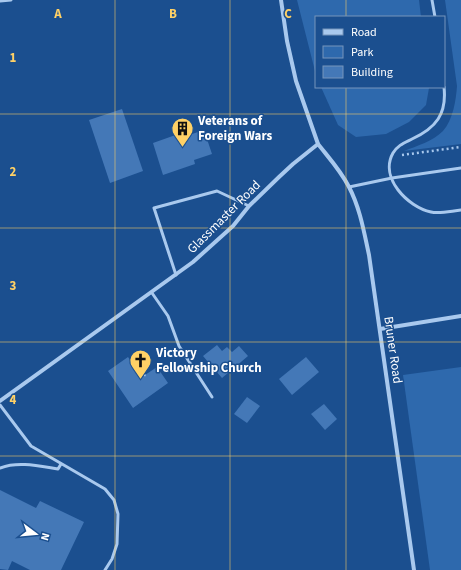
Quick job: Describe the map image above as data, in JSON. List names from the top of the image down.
{
  "streets": {
    "street": ["Glassmaster Road", "Bruner Road"]
  },
  "crossings": [
    ["Glassmaster Road", "Bruner Road"]
  ],
  "places": {
    "building": ["Veterans of Foreign Wars"],
    "church": ["Victory Fellowship Church"]
  },
  "legend": ["Road", "Park", "Building"],
  "north": "right",
  "grid": {
    "columns": ["A", "B", "C"],
    "rows": [
      "1",
      "2",
      "3",
      "4"
    ]
  }
}
